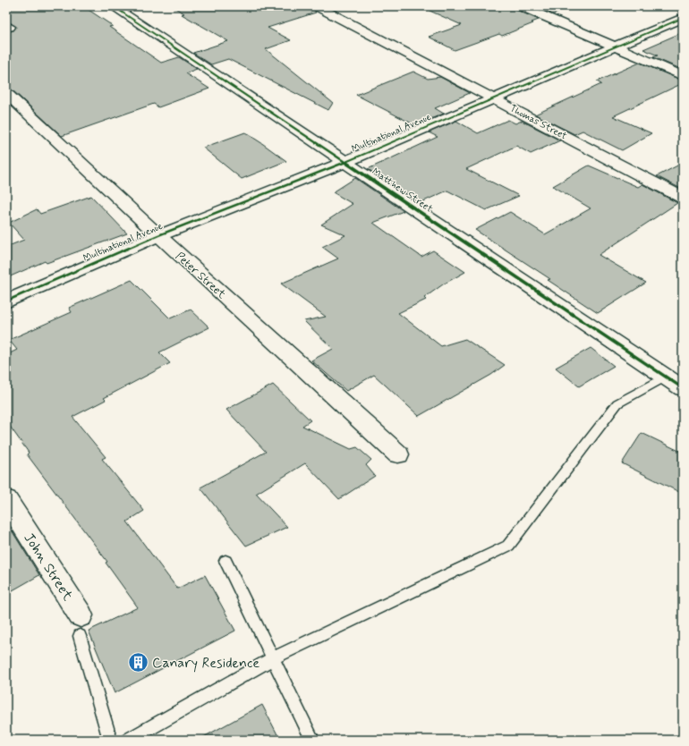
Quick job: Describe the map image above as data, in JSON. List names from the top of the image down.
{
  "streets": {
    "street": [
      "Thomas Street",
      "Multinational Avenue",
      "Matthew Street",
      "Peter Street",
      "John Street"
    ]
  },
  "crossings": [
    ["Thomas Street", "Multinational Avenue"],
    ["Multinational Avenue", "Matthew Street"],
    ["Multinational Avenue", "Peter Street"]
  ],
  "places": {
    "building": ["Canary Residence"]
  }
}
